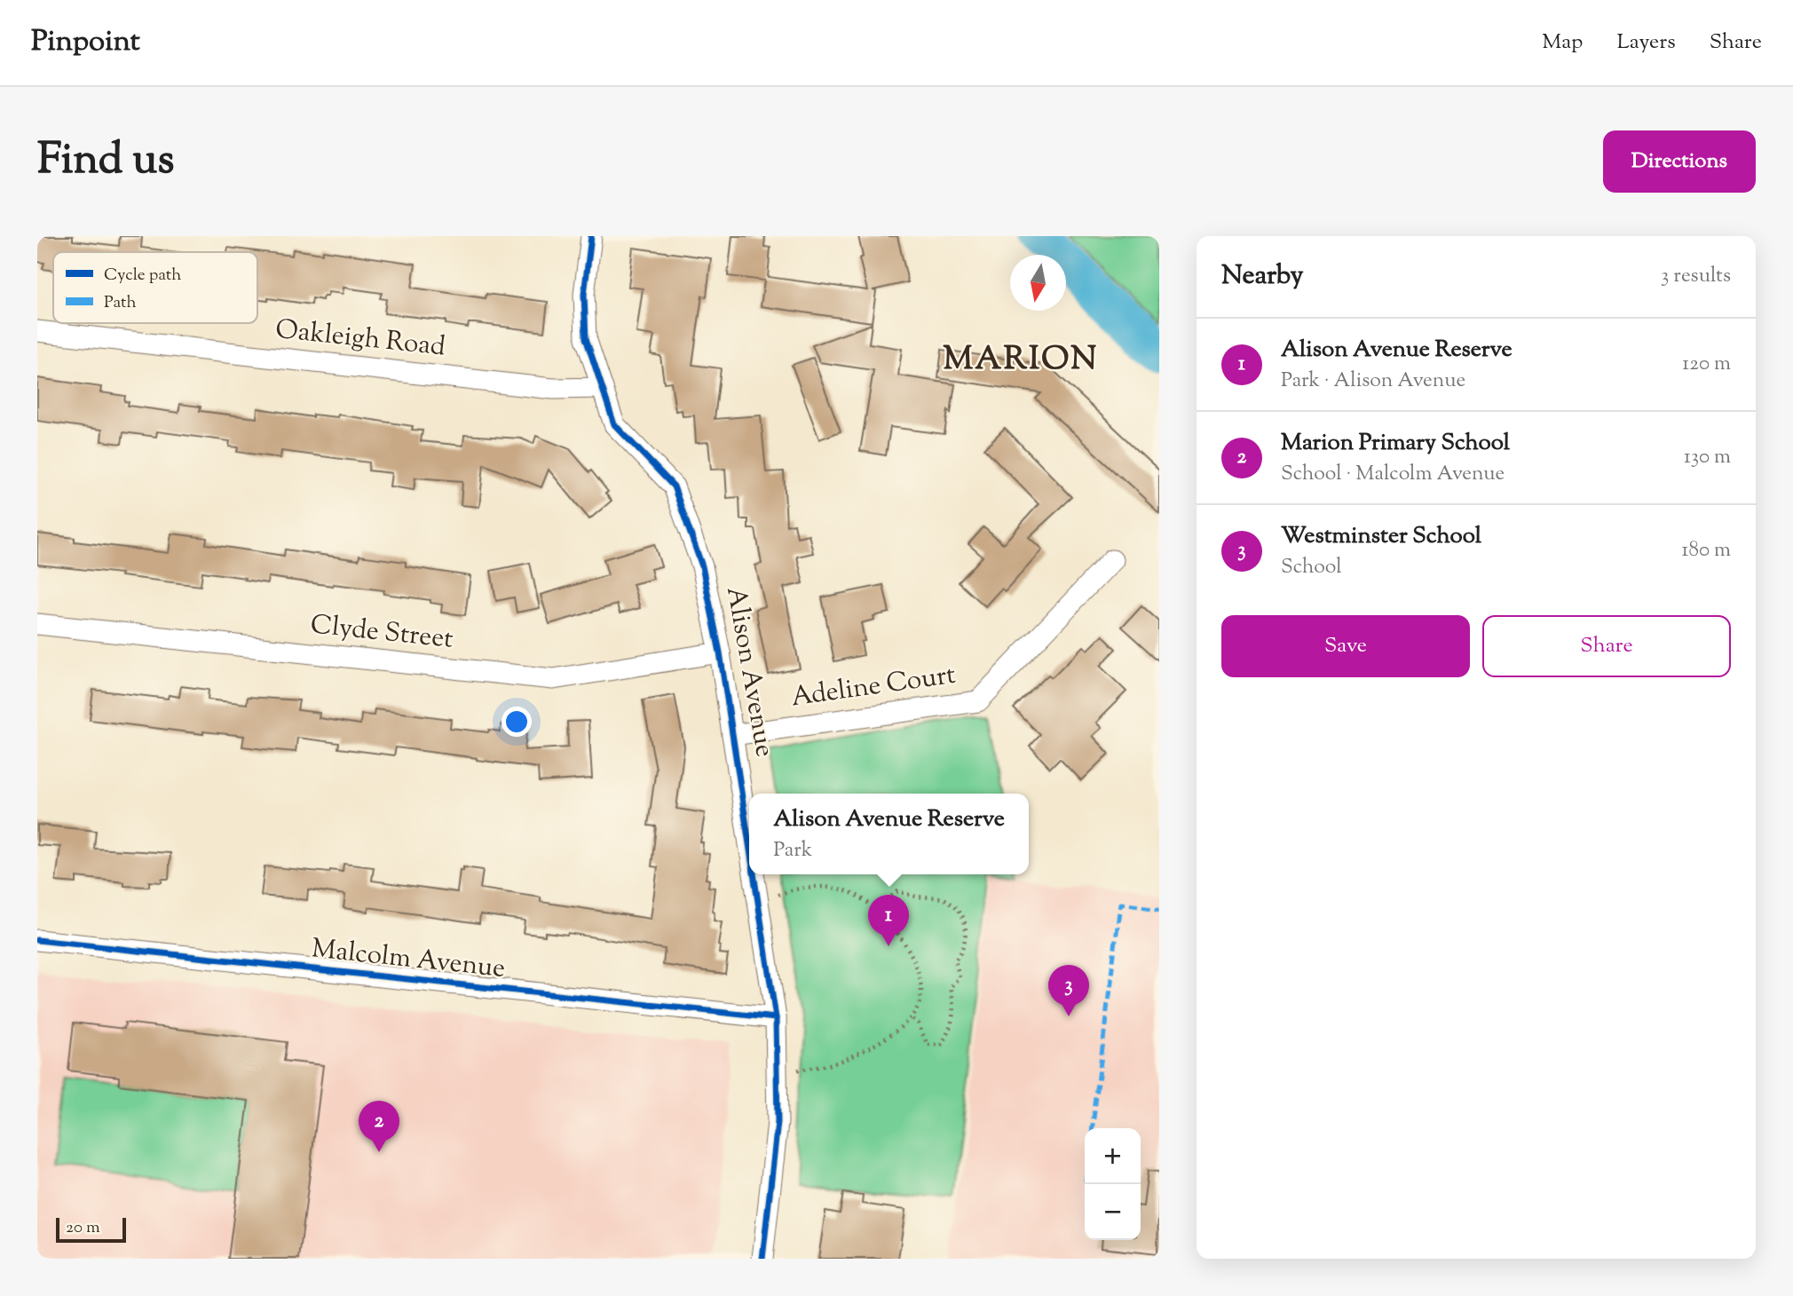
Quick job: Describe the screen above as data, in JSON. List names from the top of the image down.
{
  "streets": {
    "street": [
      "Oakleigh Road",
      "Clyde Street",
      "Alison Avenue",
      "Adeline Court",
      "Malcolm Avenue"
    ]
  },
  "crossings": [
    ["Oakleigh Road", "Alison Avenue"],
    ["Clyde Street", "Alison Avenue"],
    ["Alison Avenue", "Adeline Court"],
    ["Alison Avenue", "Malcolm Avenue"]
  ],
  "districts": ["MARION"],
  "legend": ["Cycle path", "Path"],
  "scale_bar": "20 m",
  "north": "bottom",
  "page": {
    "header": "Pinpoint",
    "nav": ["Map", "Layers", "Share"],
    "title": "Find us",
    "buttons": [
      "Directions",
      ["Save", "Share"]
    ],
    "heading": ["Nearby", "3 results"],
    "list": [
      {
        "mark": "1",
        "name": "Alison Avenue Reserve",
        "note": "Park · Alison Avenue",
        "value": "120 m"
      },
      {
        "mark": "2",
        "name": "Marion Primary School",
        "note": "School · Malcolm Avenue",
        "value": "130 m"
      },
      {
        "mark": "3",
        "name": "Westminster School",
        "note": "School",
        "value": "180 m"
      }
    ],
    "popup": ["Alison Avenue Reserve", "Park"],
    "pins": ["1", "3", "2"],
    "map_buttons": ["+", "−"],
    "scale": "20 m"
  }
}
